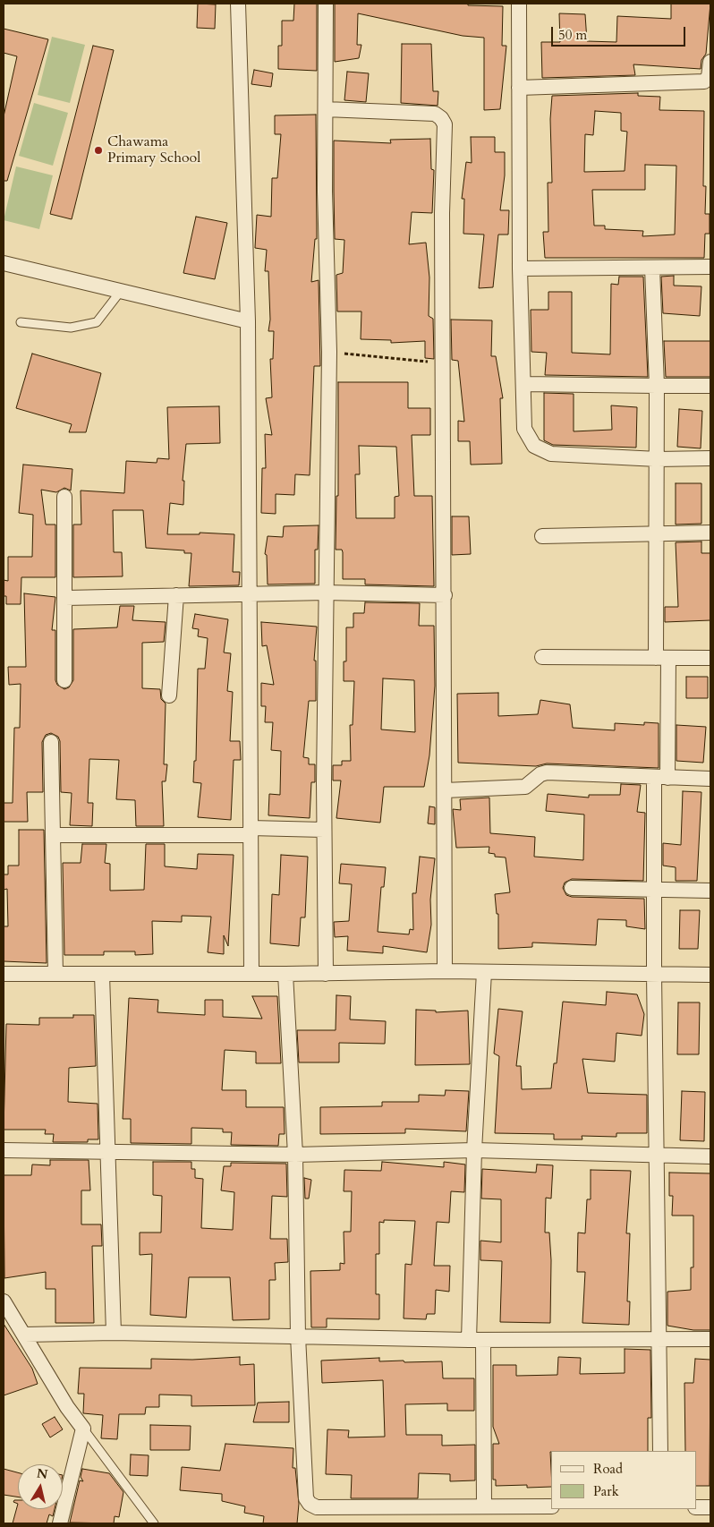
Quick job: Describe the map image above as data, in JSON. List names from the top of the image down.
{
  "places": ["Chawama Primary School"],
  "legend": ["Road", "Park"],
  "scale_bar": "50 m",
  "north": "top"
}
